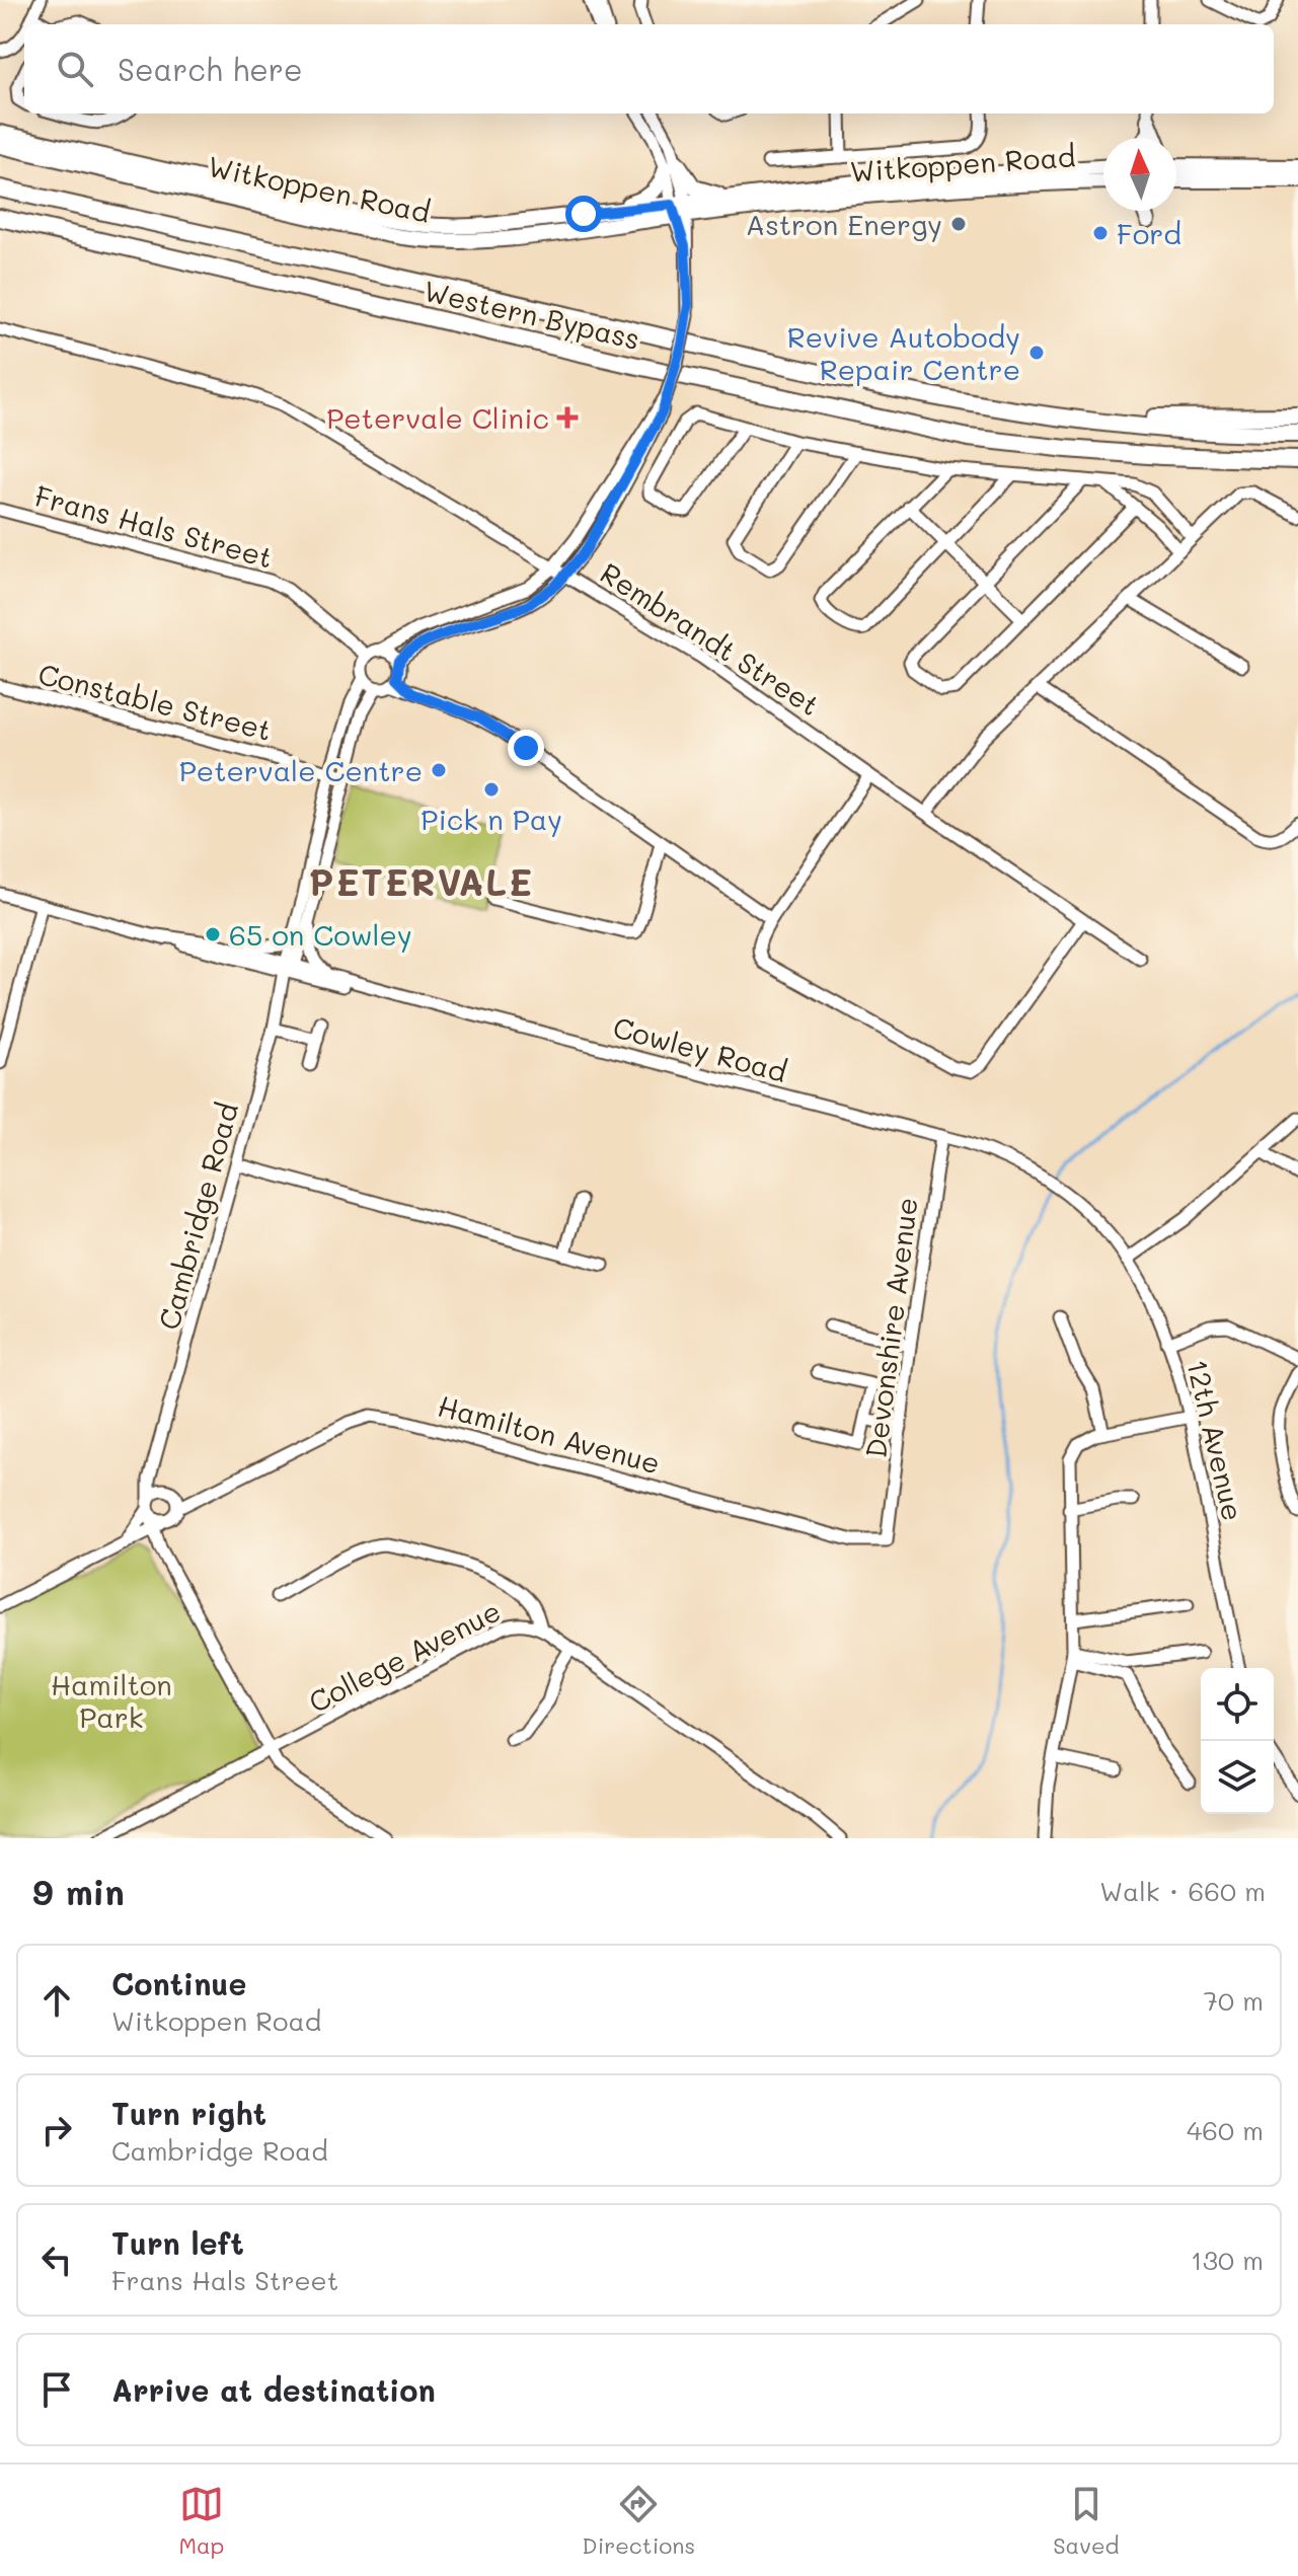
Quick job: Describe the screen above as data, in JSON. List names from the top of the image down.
{
  "streets": {
    "highway": ["Western Bypass"],
    "main road": ["Witkoppen Road"],
    "street": [
      "Frans Hals Street",
      "Rembrandt Street",
      "Constable Street",
      "Cowley Road",
      "Cambridge Road",
      "Devonshire Avenue",
      "Hamilton Avenue",
      "12th Avenue",
      "College Avenue"
    ]
  },
  "crossings": [
    ["Frans Hals Street", "Cambridge Road"],
    ["Constable Street", "Cambridge Road"],
    ["Cowley Road", "Cambridge Road"],
    ["Cowley Road", "Devonshire Avenue"],
    ["Cowley Road", "12th Avenue"],
    ["Cambridge Road", "Hamilton Avenue"],
    ["Cambridge Road", "College Avenue"],
    ["Devonshire Avenue", "Hamilton Avenue"],
    ["Devonshire Avenue", "12th Avenue"]
  ],
  "districts": ["PETERVALE"],
  "parks": ["Hamilton Park"],
  "places": {
    "other": [
      "Astron Energy",
      "Ford",
      "Revive Autobody Repair Centre",
      "Petervale Centre",
      "Pick n Pay",
      "65 on Cowley"
    ],
    "health": ["Petervale Clinic"]
  },
  "north": "top",
  "page": {
    "search": "Search here",
    "heading": ["9 min", "Walk · 660 m"],
    "list": [
      ["Continue", "Witkoppen Road", "70 m"],
      ["Turn right", "Cambridge Road", "460 m"],
      ["Turn left", "Frans Hals Street", "130 m"],
      "Arrive at destination"
    ],
    "nav": ["Map", "Directions", "Saved"]
  }
}
